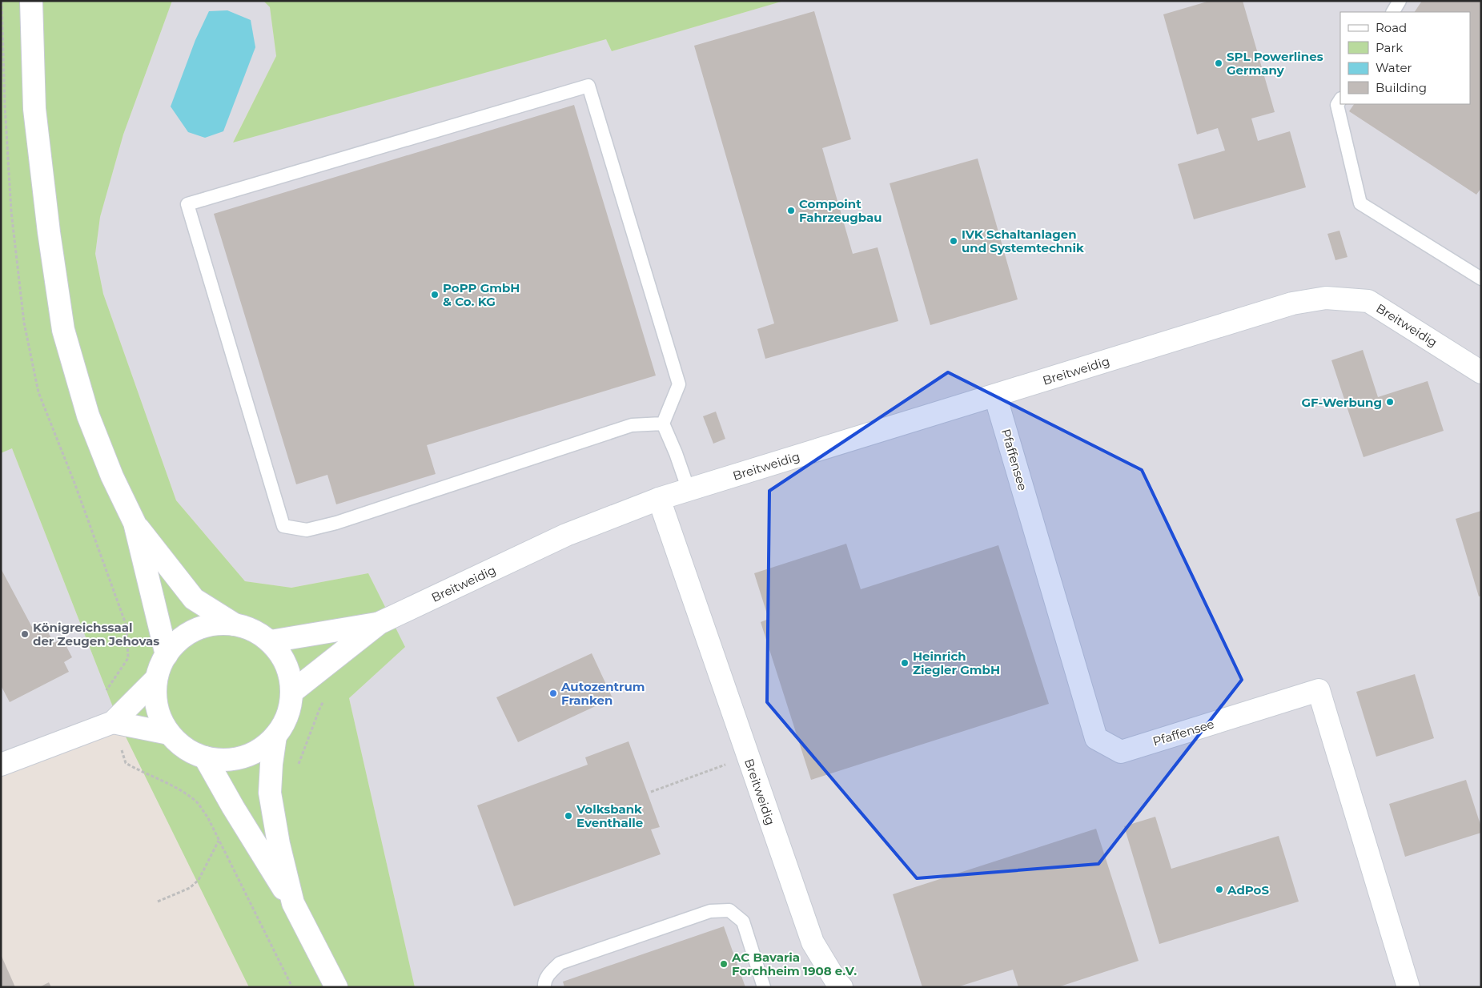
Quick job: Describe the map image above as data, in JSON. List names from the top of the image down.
{
  "streets": {
    "street": ["Breitweidig", "Pfaffensee"]
  },
  "crossings": [
    ["Breitweidig", "Pfaffensee"]
  ],
  "places": [
    "SPL Powerlines Germany",
    "Compoint Fahrzeugbau",
    "IVK Schaltanlagen und Systemtechnik",
    "PoPP GmbH & Co. KG",
    "GF-Werbung",
    "Königreichssaal der Zeugen Jehovas",
    "Heinrich Ziegler GmbH",
    "Autozentrum Franken",
    "Volksbank Eventhalle",
    "AdPoS",
    "AC Bavaria Forchheim 1908 e.V."
  ],
  "legend": [
    "Road",
    "Park",
    "Water",
    "Building"
  ]
}
